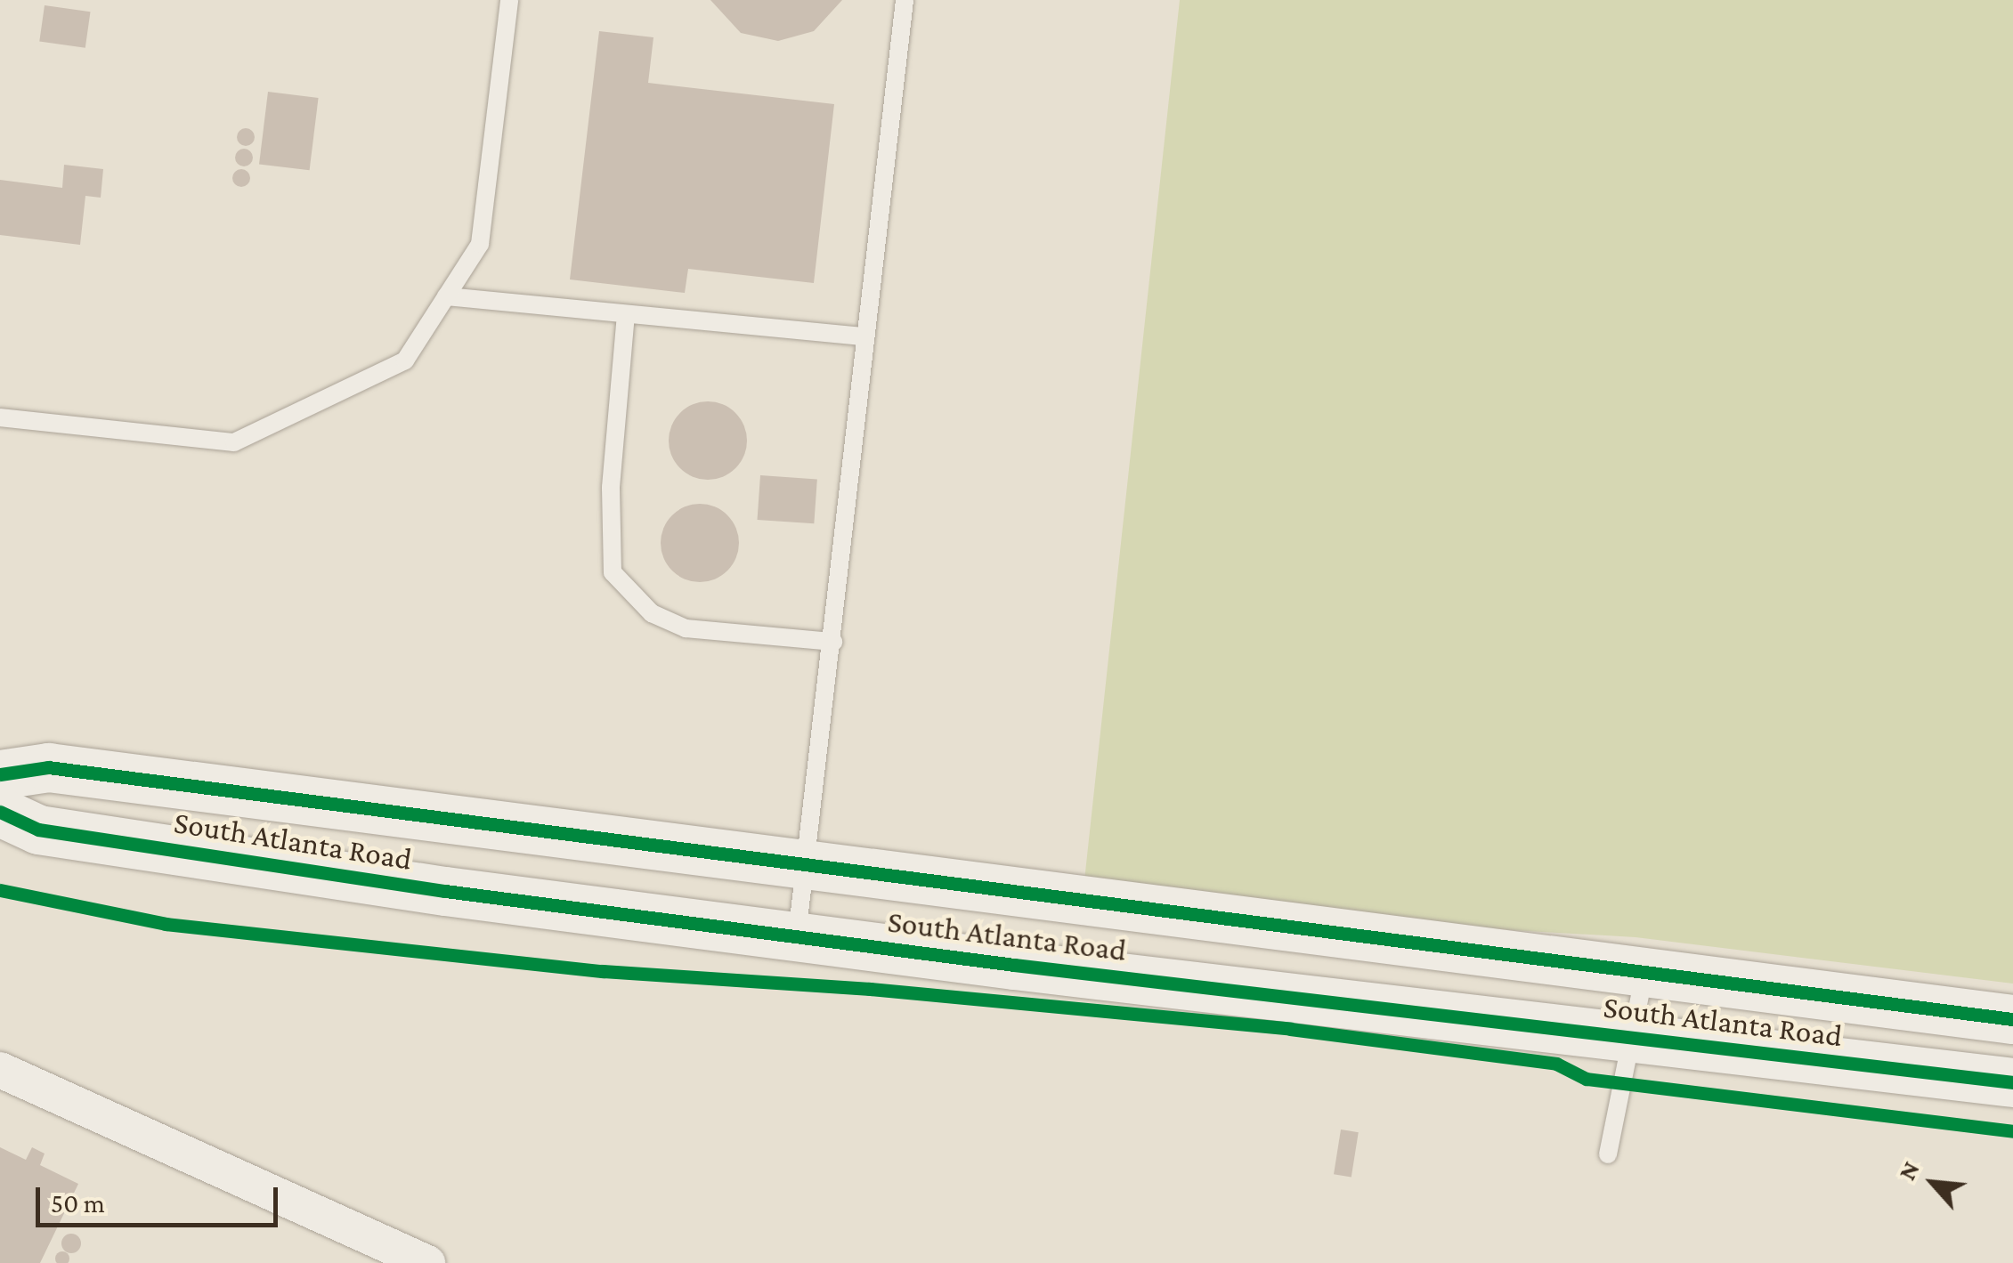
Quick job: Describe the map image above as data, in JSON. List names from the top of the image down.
{
  "streets": {
    "main road": ["South Atlanta Road"]
  },
  "scale_bar": "50 m",
  "north": "top left"
}
